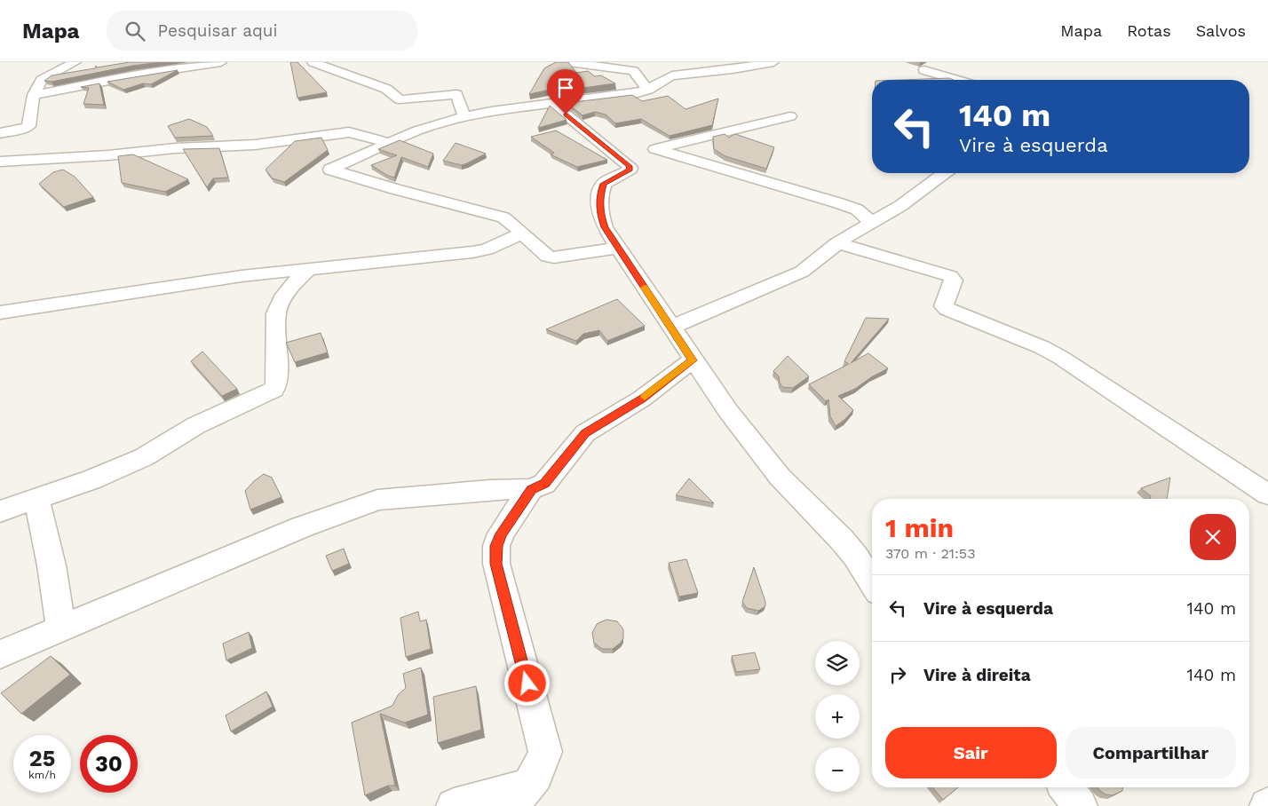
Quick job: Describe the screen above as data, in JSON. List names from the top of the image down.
{
  "page": {
    "header": "Mapa",
    "search": "Pesquisar aqui",
    "nav": ["Mapa", "Rotas", "Salvos"],
    "turn": ["140 m", "Vire à esquerda"],
    "heading": ["1 min", "370 m · 21:53"],
    "list": [
      {
        "name": "Vire à esquerda",
        "value": "140 m"
      },
      {
        "name": "Vire à direita",
        "value": "140 m"
      }
    ],
    "map_buttons": ["+", "−"],
    "buttons": ["Sair", "Compartilhar"],
    "speed": "25 km/h",
    "limit": "30"
  }
}
